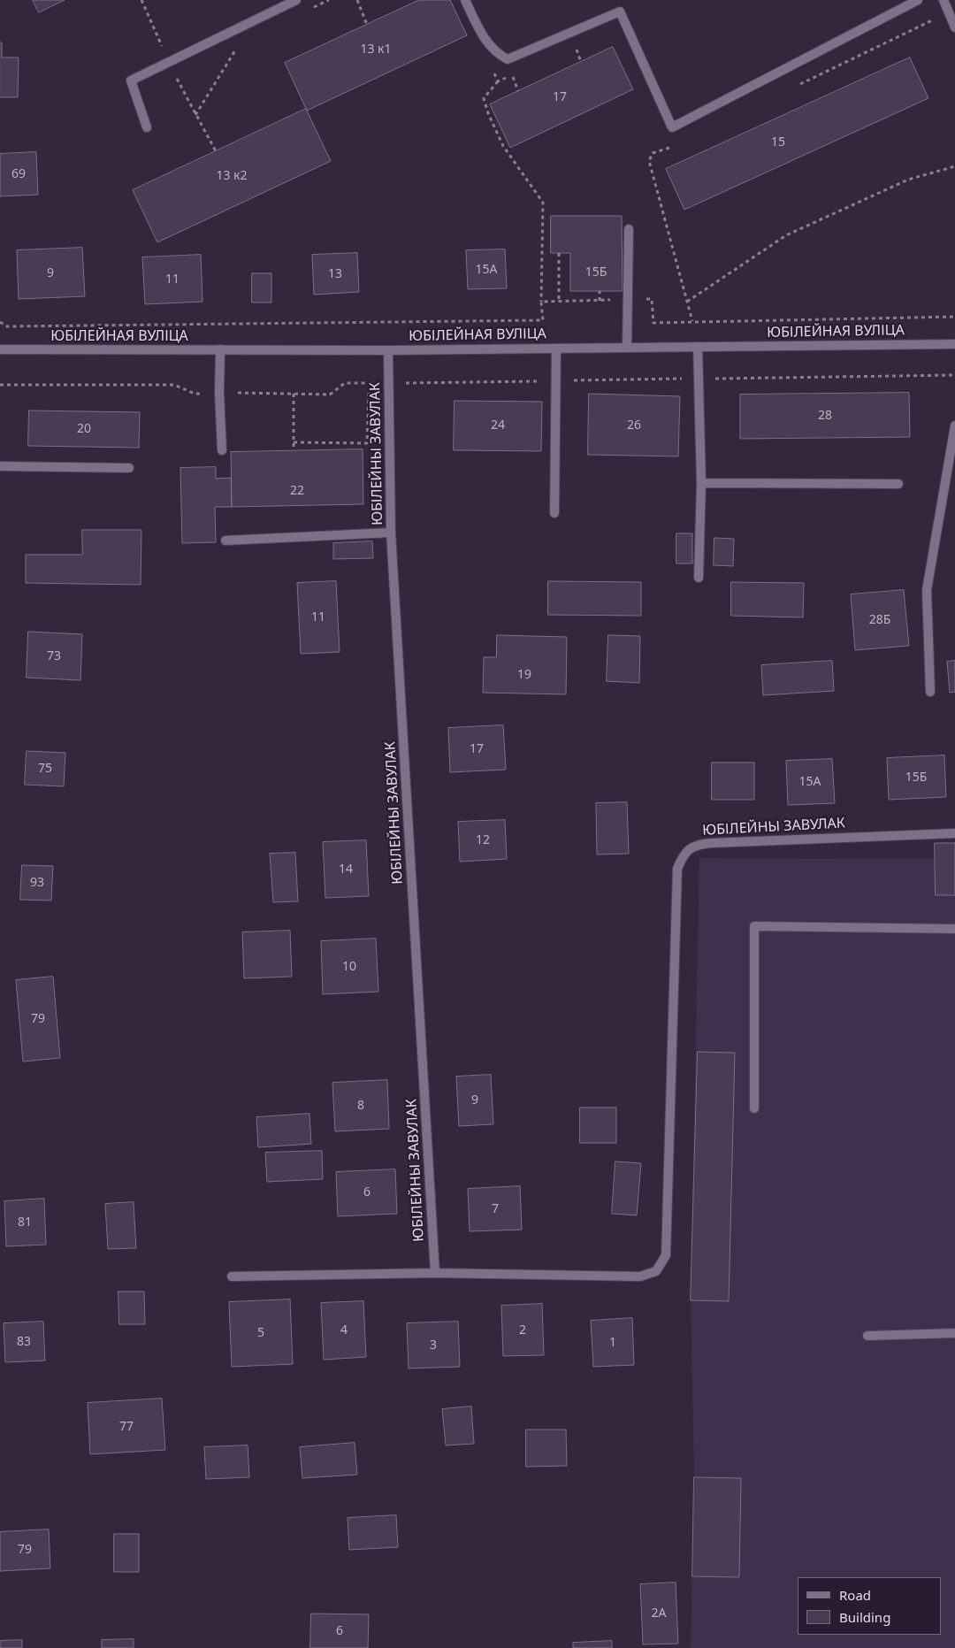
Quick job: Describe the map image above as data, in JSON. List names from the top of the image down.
{
  "streets": {
    "street": ["ЮБІЛЕЙНАЯ ВУЛІЦА", "ЮБІЛЕЙНЫ ЗАВУЛАК"]
  },
  "crossings": [
    ["ЮБІЛЕЙНАЯ ВУЛІЦА", "ЮБІЛЕЙНЫ ЗАВУЛАК"]
  ],
  "house_numbers": [
    "13 к1",
    "17",
    "15",
    "69",
    "13 к2",
    "15А",
    "15Б",
    "9",
    "13",
    "11",
    "28",
    "24",
    "26",
    "20",
    "22",
    "11",
    "28Б",
    "73",
    "19",
    "17",
    "75",
    "15Б",
    "15А",
    "12",
    "14",
    "93",
    "10",
    "79",
    "9",
    "8",
    "6",
    "7",
    "81",
    "4",
    "2",
    "5",
    "83",
    "1",
    "3",
    "77",
    "79",
    "2А",
    "6"
  ],
  "legend": ["Road", "Building"]
}
